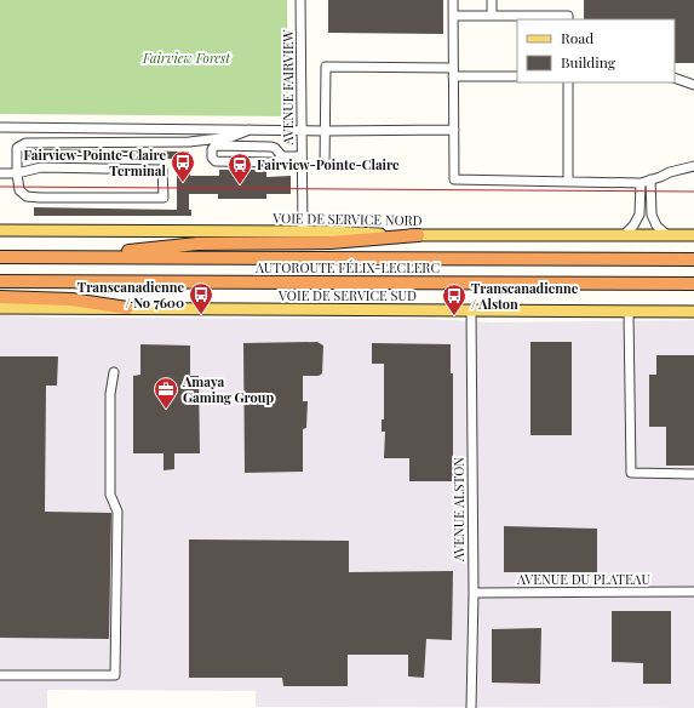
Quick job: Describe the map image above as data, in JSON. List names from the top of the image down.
{
  "streets": {
    "highway": ["AUTOROUTE FÉLIX-LECLERC"],
    "main road": ["VOIE DE SERVICE NORD", "VOIE DE SERVICE SUD"],
    "street": ["AVENUE FAIRVIEW", "AVENUE ALSTON", "AVENUE DU PLATEAU"]
  },
  "crossings": [
    ["AVENUE FAIRVIEW", "VOIE DE SERVICE NORD"],
    ["VOIE DE SERVICE SUD", "AVENUE ALSTON"],
    ["AVENUE ALSTON", "AVENUE DU PLATEAU"]
  ],
  "parks": ["Fairview Forest"],
  "places": {
    "bus stop": ["Fairview-Pointe-Claire Terminal", "Transcanadienne / No 7600", "Transcanadienne / Alston"],
    "station": ["Fairview-Pointe-Claire"],
    "office": ["Amaya Gaming Group"]
  },
  "legend": ["Road", "Building"]
}
